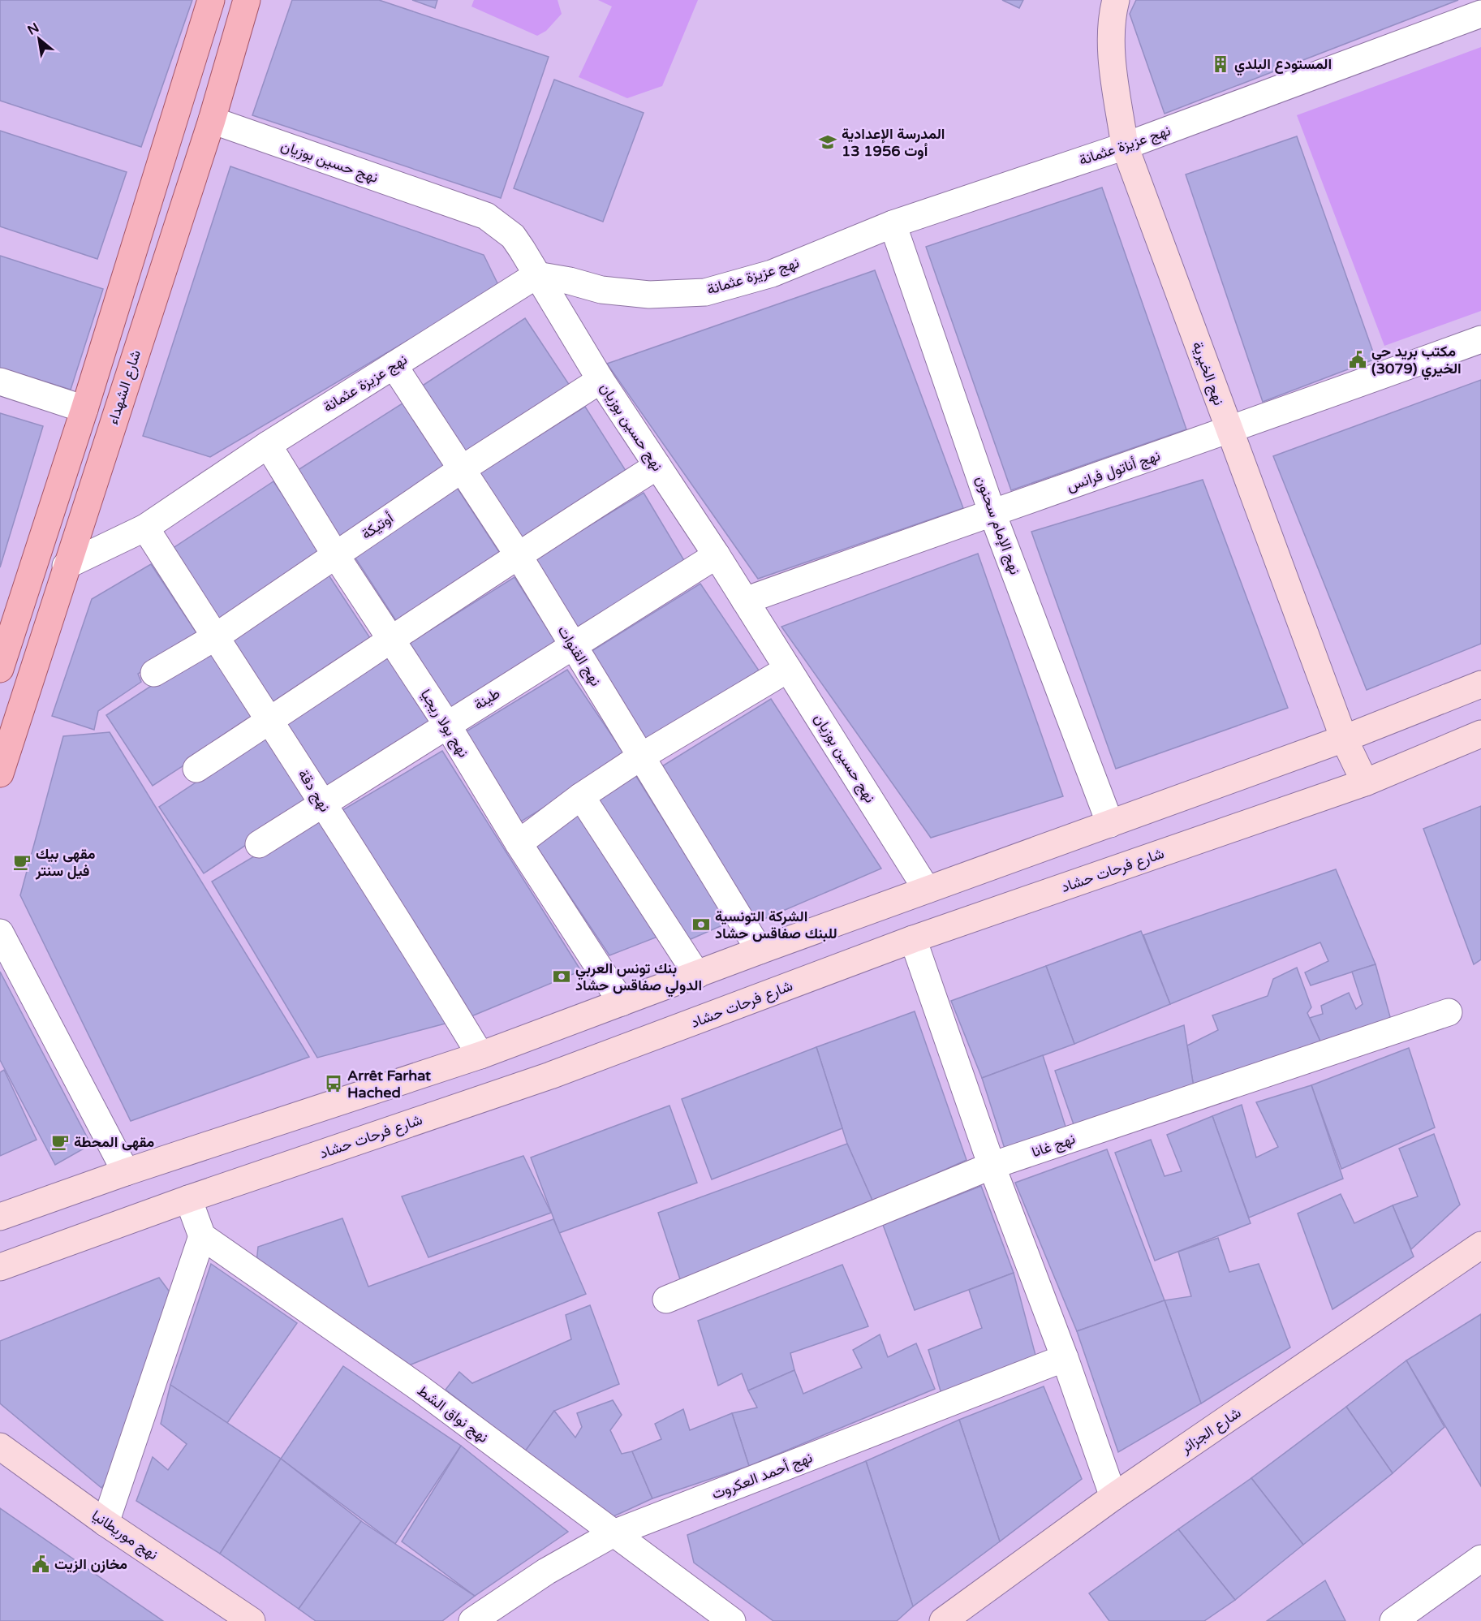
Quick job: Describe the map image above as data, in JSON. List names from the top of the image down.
{
  "streets": {
    "main road": [
      "نهج الخيرية",
      "شارع الشهداء",
      "شارع فرحات حشاد",
      "شارع الجزائر",
      "نهج موريطانيا"
    ],
    "street": [
      "نهج عزيزة عثمانة",
      "نهج حسين بوزيان",
      "نهج أناتول فرانس",
      "نهج الإمام سحنون",
      "أوتيكة",
      "نهج القنوات",
      "طينة",
      "نهج بولا ريجيا",
      "نهج دقة",
      "نهج غانا",
      "نهج نواق الشط",
      "نهج أحمد العكروت"
    ]
  },
  "crossings": [
    ["نهج عزيزة عثمانة", "نهج حسين بوزيان"],
    ["نهج عزيزة عثمانة", "نهج الخيرية"],
    ["نهج عزيزة عثمانة", "شارع الشهداء"],
    ["نهج عزيزة عثمانة", "نهج الإمام سحنون"],
    ["نهج عزيزة عثمانة", "نهج القنوات"],
    ["نهج عزيزة عثمانة", "نهج بولا ريجيا"],
    ["نهج عزيزة عثمانة", "نهج دقة"],
    ["نهج حسين بوزيان", "شارع الشهداء"],
    ["نهج حسين بوزيان", "نهج أناتول فرانس"],
    ["نهج حسين بوزيان", "أوتيكة"],
    ["نهج حسين بوزيان", "طينة"],
    ["نهج الخيرية", "نهج أناتول فرانس"],
    ["نهج الخيرية", "شارع فرحات حشاد"],
    ["نهج أناتول فرانس", "نهج الإمام سحنون"],
    ["أوتيكة", "نهج القنوات"],
    ["أوتيكة", "نهج بولا ريجيا"],
    ["أوتيكة", "نهج دقة"],
    ["نهج القنوات", "طينة"],
    ["طينة", "نهج بولا ريجيا"],
    ["طينة", "نهج دقة"],
    ["نهج نواق الشط", "نهج أحمد العكروت"]
  ],
  "places": {
    "building": ["المستودع البلدي"],
    "school or university": ["المدرسة الإعدادية 13 أوت 1956"],
    "public building": ["مكتب بريد حي الخيري (3079)", "مخازن الزيت"],
    "cafe": ["مقهى بيك فيل سنتر", "مقهى المحطة"],
    "bank": ["الشركة التونسية للبنك صفاقس حشاد", "بنك تونس العربي الدولي صفاقس حشاد"],
    "bus stop": ["Arrêt Farhat Hached"]
  },
  "north": "top left"
}
